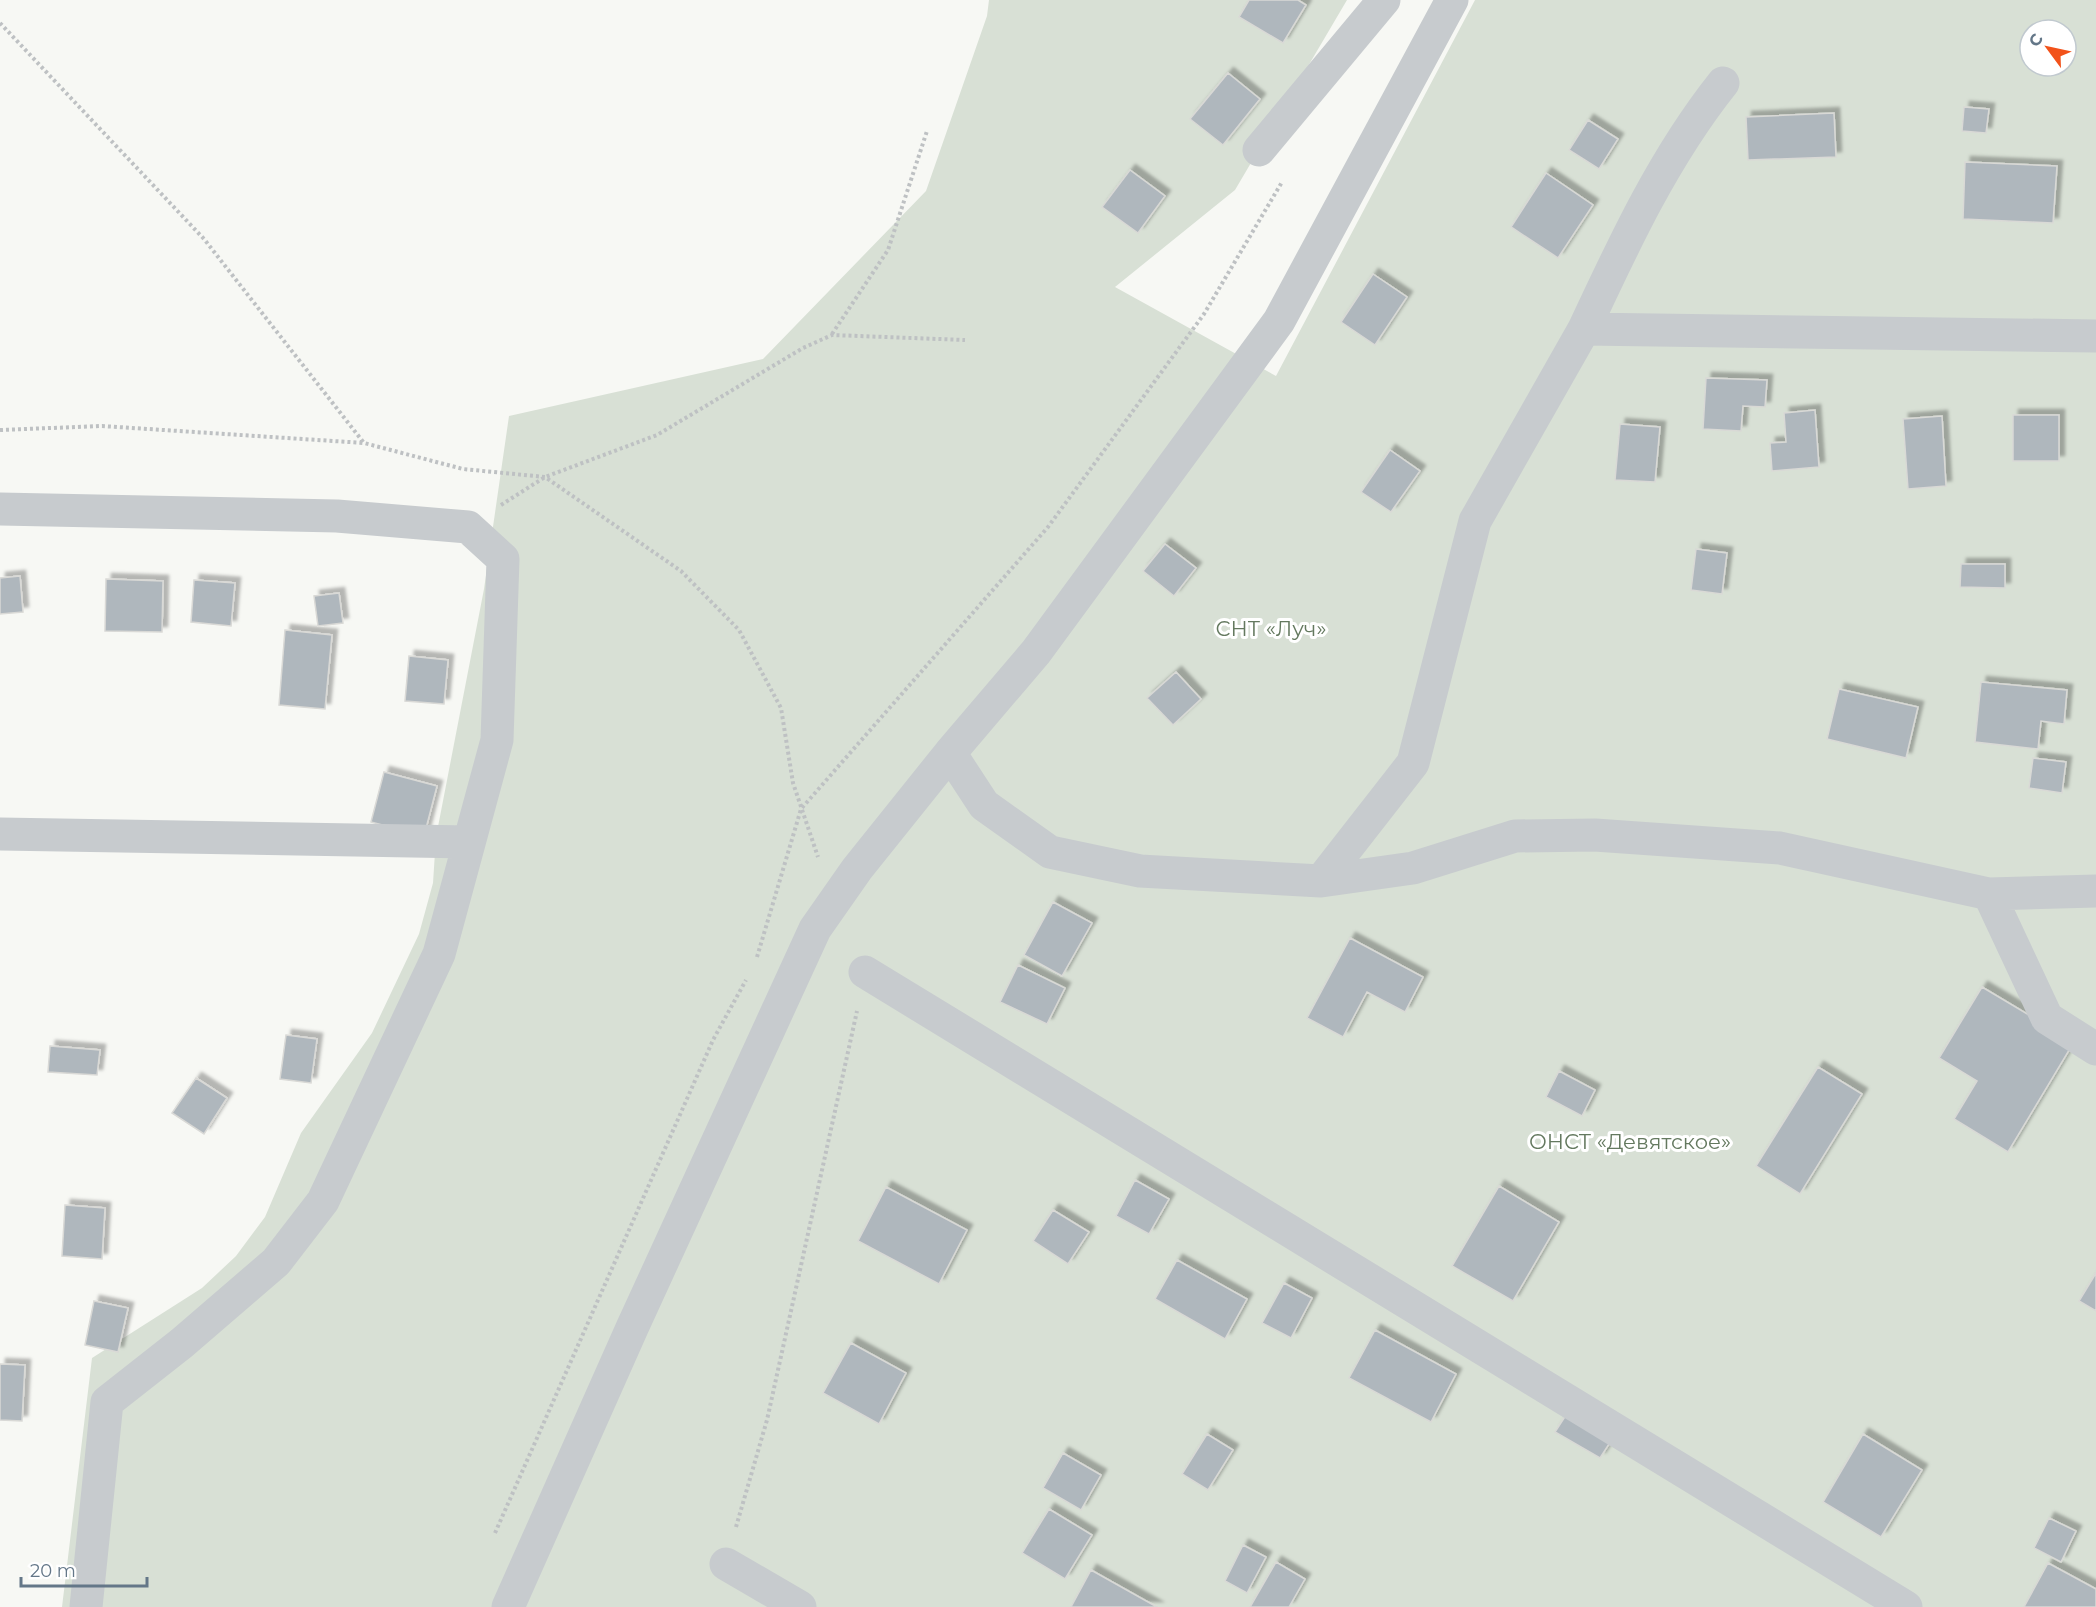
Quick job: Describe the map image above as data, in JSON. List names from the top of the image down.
{
  "parks": ["СНТ «Луч»", "ОНСТ «Девятское»"],
  "scale_bar": "20 m",
  "north": "top left"
}
